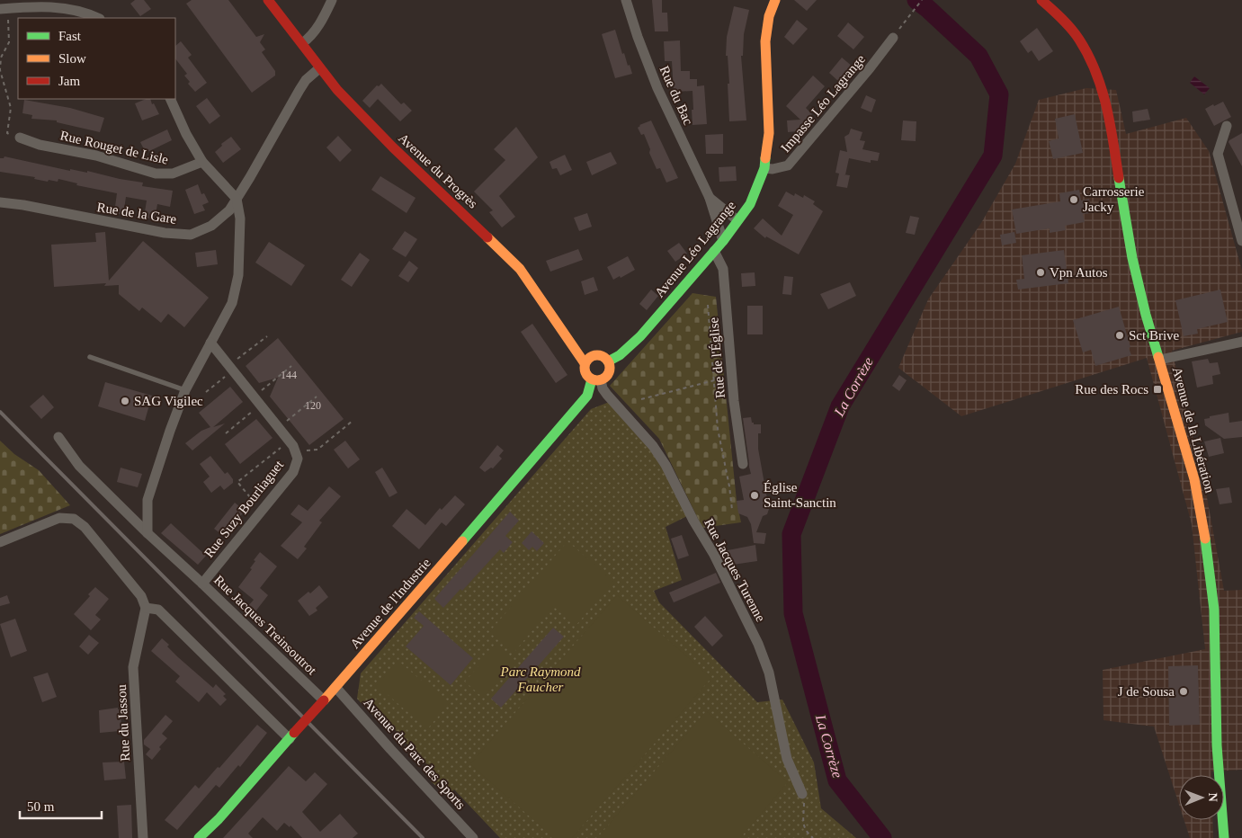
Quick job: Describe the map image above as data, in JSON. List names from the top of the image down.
{
  "streets": {
    "main road": [
      "Avenue du Progrès",
      "Avenue Léo Lagrange",
      "Avenue de la Libération",
      "Avenue de l'Industrie"
    ],
    "street": [
      "Rue du Bac",
      "Impasse Léo Lagrange",
      "Rue Rouget de Lisle",
      "Rue de la Gare",
      "Rue de l'Église",
      "Rue Suzy Bourliaguet",
      "Rue Jacques Turenne",
      "Rue Jacques Treinsoutrot",
      "Rue du Jassou",
      "Avenue du Parc des Sports"
    ]
  },
  "crossings": [
    ["Rue du Bac", "Avenue Léo Lagrange"],
    ["Impasse Léo Lagrange", "Avenue Léo Lagrange"],
    ["Avenue du Progrès", "Rue de la Gare"],
    ["Avenue du Progrès", "Avenue Léo Lagrange"],
    ["Avenue du Progrès", "Rue Jacques Turenne"],
    ["Avenue du Progrès", "Avenue de l'Industrie"],
    ["Avenue Léo Lagrange", "Rue de l'Église"],
    ["Avenue Léo Lagrange", "Rue Jacques Turenne"],
    ["Avenue Léo Lagrange", "Avenue de l'Industrie"],
    ["Rue Suzy Bourliaguet", "Rue Jacques Treinsoutrot"],
    ["Rue Jacques Turenne", "Avenue de l'Industrie"],
    ["Avenue de l'Industrie", "Rue Jacques Treinsoutrot"],
    ["Avenue de l'Industrie", "Avenue du Parc des Sports"]
  ],
  "water": ["La Corrèze"],
  "parks": ["Parc Raymond Faucher"],
  "places": {
    "other": [
      "Carrosserie Jacky",
      "Vpn Autos",
      "Sct Brive",
      "SAG Vigilec",
      "Église Saint-Sanctin",
      "J de Sousa"
    ],
    "transit": ["Rue des Rocs"]
  },
  "house_numbers": ["144", "120"],
  "legend": ["Fast", "Slow", "Jam"],
  "scale_bar": "50 m",
  "north": "right"
}
